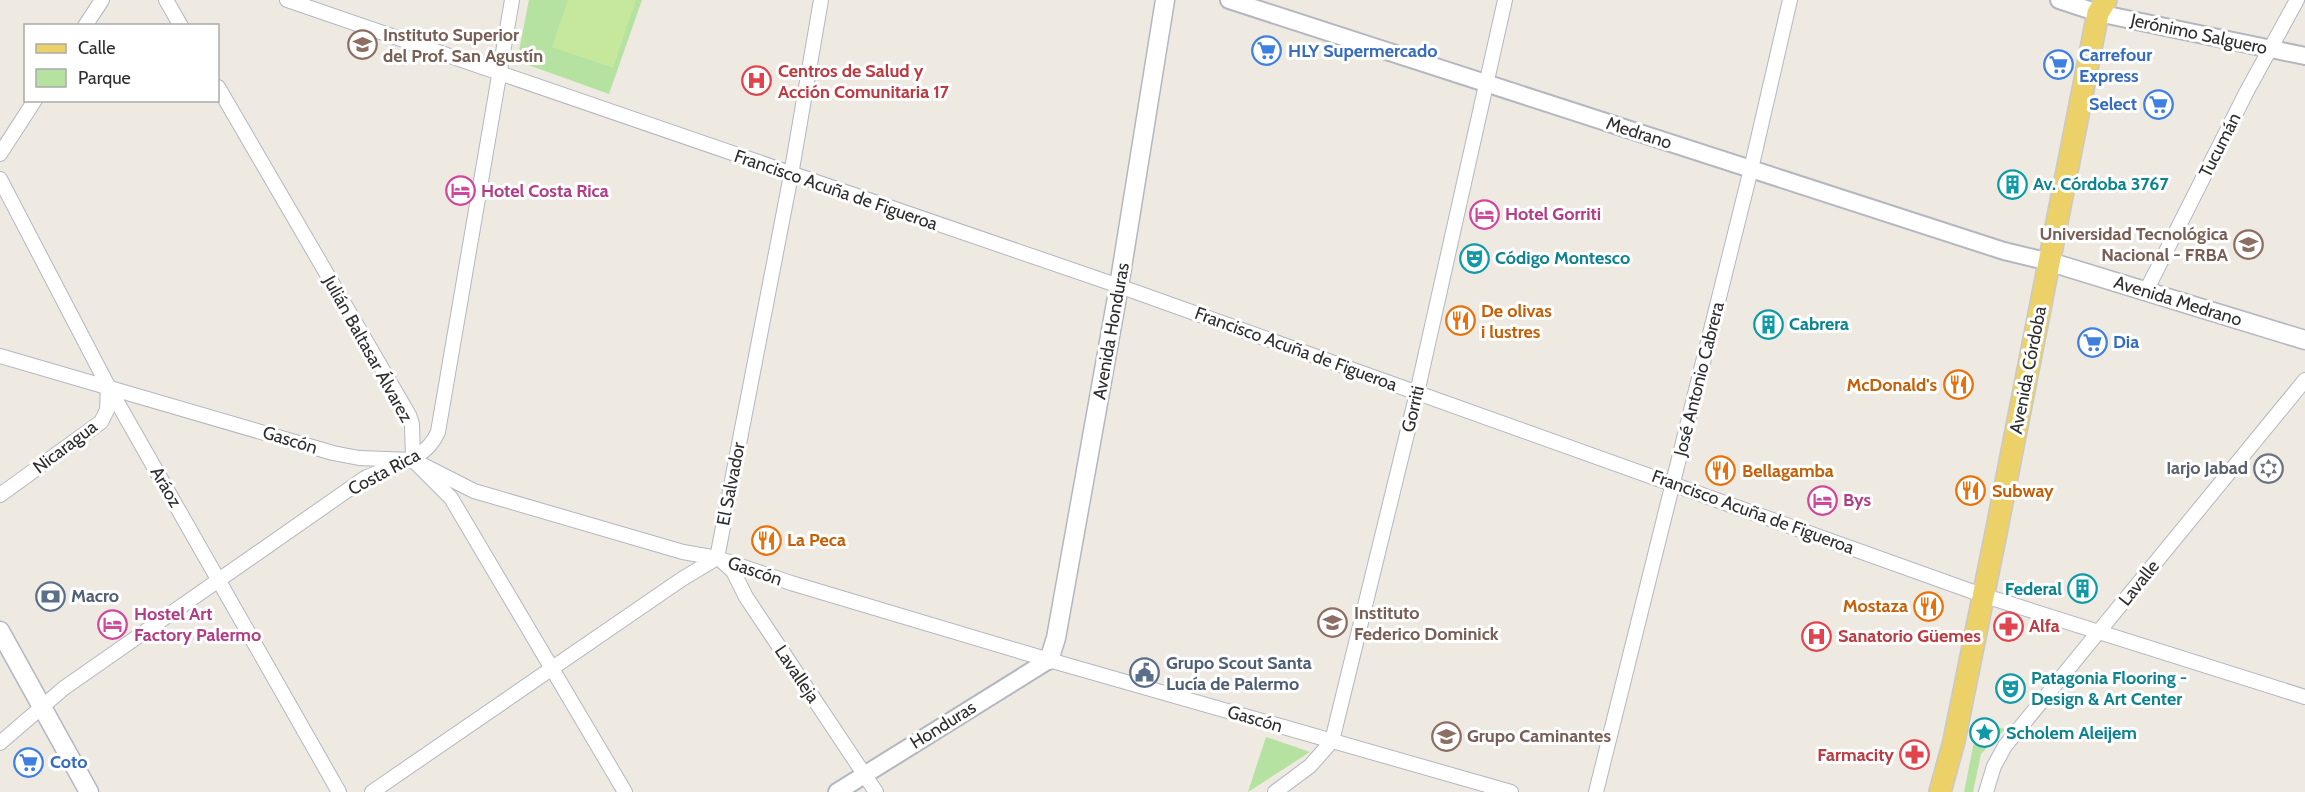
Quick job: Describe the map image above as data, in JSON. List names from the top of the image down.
{
  "streets": {
    "main road": ["Avenida Medrano", "Avenida Honduras", "Avenida Córdoba"],
    "street": [
      "Jerónimo Salguero",
      "Medrano",
      "Tucumán",
      "Francisco Acuña de Figueroa",
      "Julián Baltasar Álvarez",
      "José Antonio Cabrera",
      "Gorriti",
      "Gascón",
      "Nicaragua",
      "Costa Rica",
      "El Salvador",
      "Aráoz",
      "Lavalle",
      "Lavalleja",
      "Honduras"
    ]
  },
  "crossings": [
    ["Jerónimo Salguero", "Tucumán"],
    ["Jerónimo Salguero", "Avenida Córdoba"],
    ["Medrano", "Avenida Medrano"],
    ["Medrano", "Avenida Córdoba"],
    ["Medrano", "José Antonio Cabrera"],
    ["Medrano", "Gorriti"],
    ["Tucumán", "Avenida Medrano"],
    ["Francisco Acuña de Figueroa", "Avenida Honduras"],
    ["Francisco Acuña de Figueroa", "Avenida Córdoba"],
    ["Francisco Acuña de Figueroa", "José Antonio Cabrera"],
    ["Francisco Acuña de Figueroa", "Gorriti"],
    ["Francisco Acuña de Figueroa", "Costa Rica"],
    ["Francisco Acuña de Figueroa", "El Salvador"],
    ["Francisco Acuña de Figueroa", "Lavalle"],
    ["Avenida Medrano", "Avenida Córdoba"],
    ["Avenida Honduras", "Gascón"],
    ["Avenida Honduras", "Honduras"],
    ["Julián Baltasar Álvarez", "Gascón"],
    ["Julián Baltasar Álvarez", "Costa Rica"],
    ["Gorriti", "Gascón"],
    ["Gascón", "Nicaragua"],
    ["Gascón", "Costa Rica"],
    ["Gascón", "El Salvador"],
    ["Gascón", "Aráoz"],
    ["Gascón", "Lavalleja"],
    ["Gascón", "Honduras"],
    ["Nicaragua", "Aráoz"],
    ["Costa Rica", "Aráoz"],
    ["El Salvador", "Lavalleja"],
    ["Lavalleja", "Honduras"]
  ],
  "places": {
    "school or university": [
      "Instituto Superior del Prof. San Agustín",
      "Universidad Tecnológica Nacional - FRBA",
      "Instituto Federico Dominick",
      "Grupo Caminantes"
    ],
    "supermarket": [
      "HLY Supermercado",
      "Carrefour Express",
      "Select",
      "Dia",
      "Coto"
    ],
    "hospital": ["Centros de Salud y Acción Comunitaria 17", "Sanatorio Güemes"],
    "building": ["Av. Córdoba 3767", "Cabrera", "Federal"],
    "hotel": [
      "Hotel Costa Rica",
      "Hotel Gorriti",
      "Bys",
      "Hostel Art Factory Palermo"
    ],
    "theatre": ["Código Montesco", "Patagonia Flooring - Design & Art Center"],
    "restaurant": [
      "De olivas i lustres",
      "McDonald's",
      "Bellagamba",
      "Subway",
      "La Peca",
      "Mostaza"
    ],
    "synagogue": ["Iarjo Jabad"],
    "bank": ["Macro"],
    "pharmacy": ["Alfa", "Farmacity"],
    "public building": ["Grupo Scout Santa Lucía de Palermo"],
    "place": ["Scholem Aleijem"]
  },
  "legend": ["Calle", "Parque"]
}
